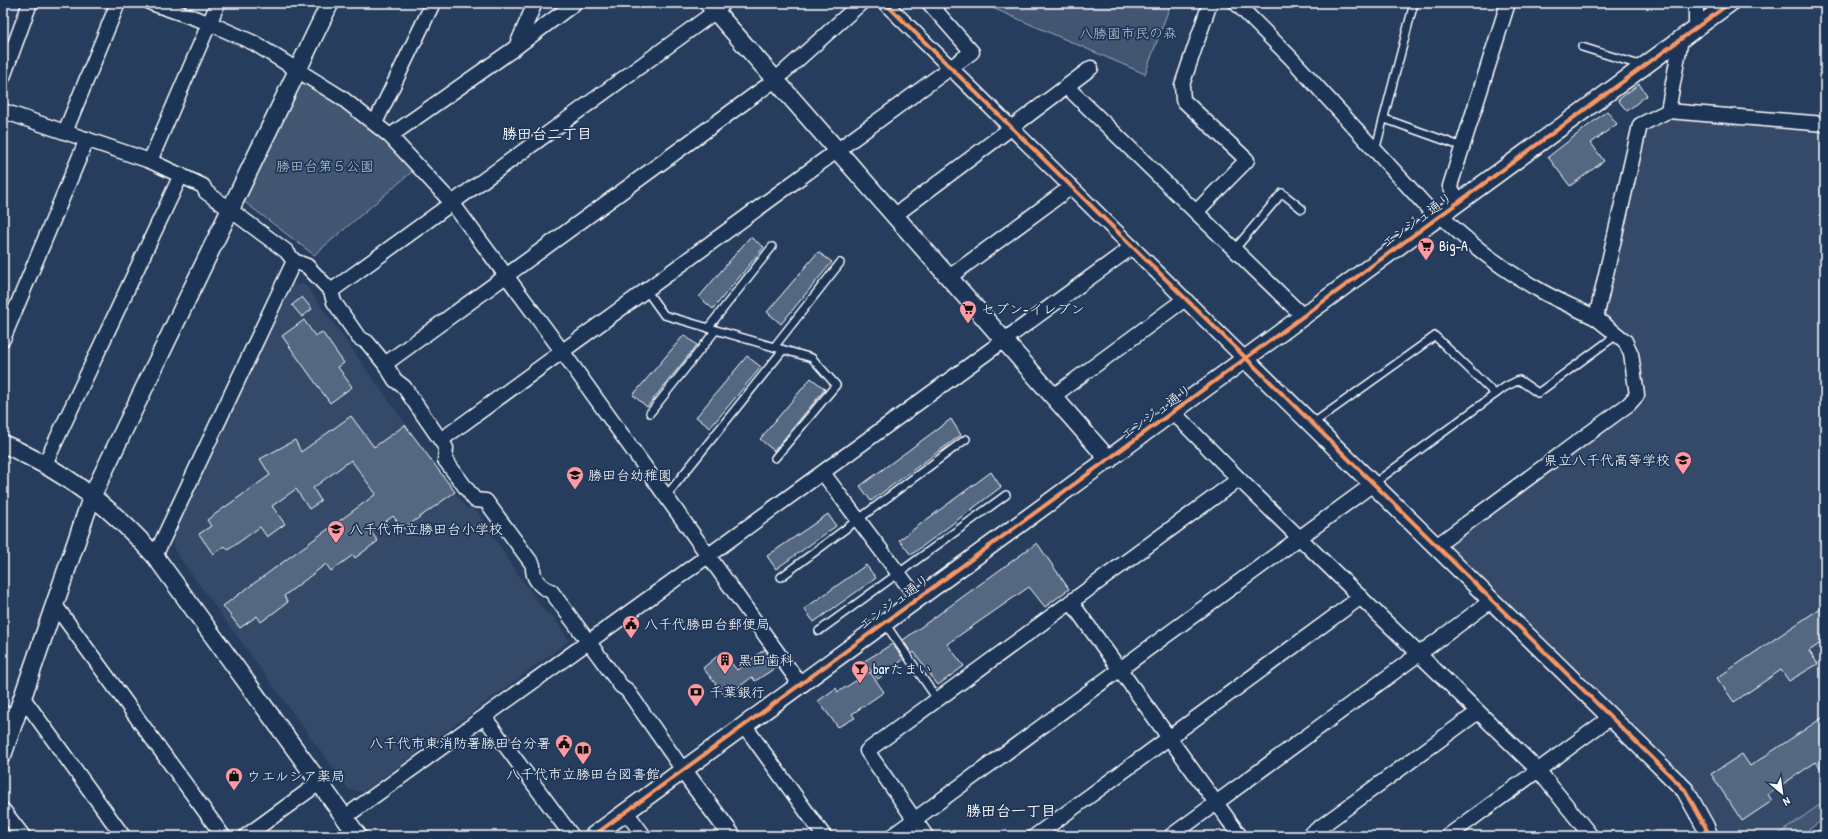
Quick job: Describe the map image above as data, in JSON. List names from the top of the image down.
{
  "streets": {
    "street": ["エンジュ通り"]
  },
  "districts": ["勝田台二丁目", "勝田台一丁目"],
  "parks": ["八勝園市民の森", "勝田台第５公園"],
  "places": {
    "supermarket": ["Big-A", "セブン-イレブン"],
    "school or university": ["県立八千代高等学校", "勝田台幼稚園", "八千代市立勝田台小学校"],
    "public building": ["八千代勝田台郵便局", "八千代市東消防署勝田台分署"],
    "building": ["黒田歯科"],
    "bar": ["barたまい"],
    "bank": ["千葉銀行"],
    "library": ["八千代市立勝田台図書館"],
    "shop": ["ウエルシア薬局"]
  },
  "north": "bottom right"
}
